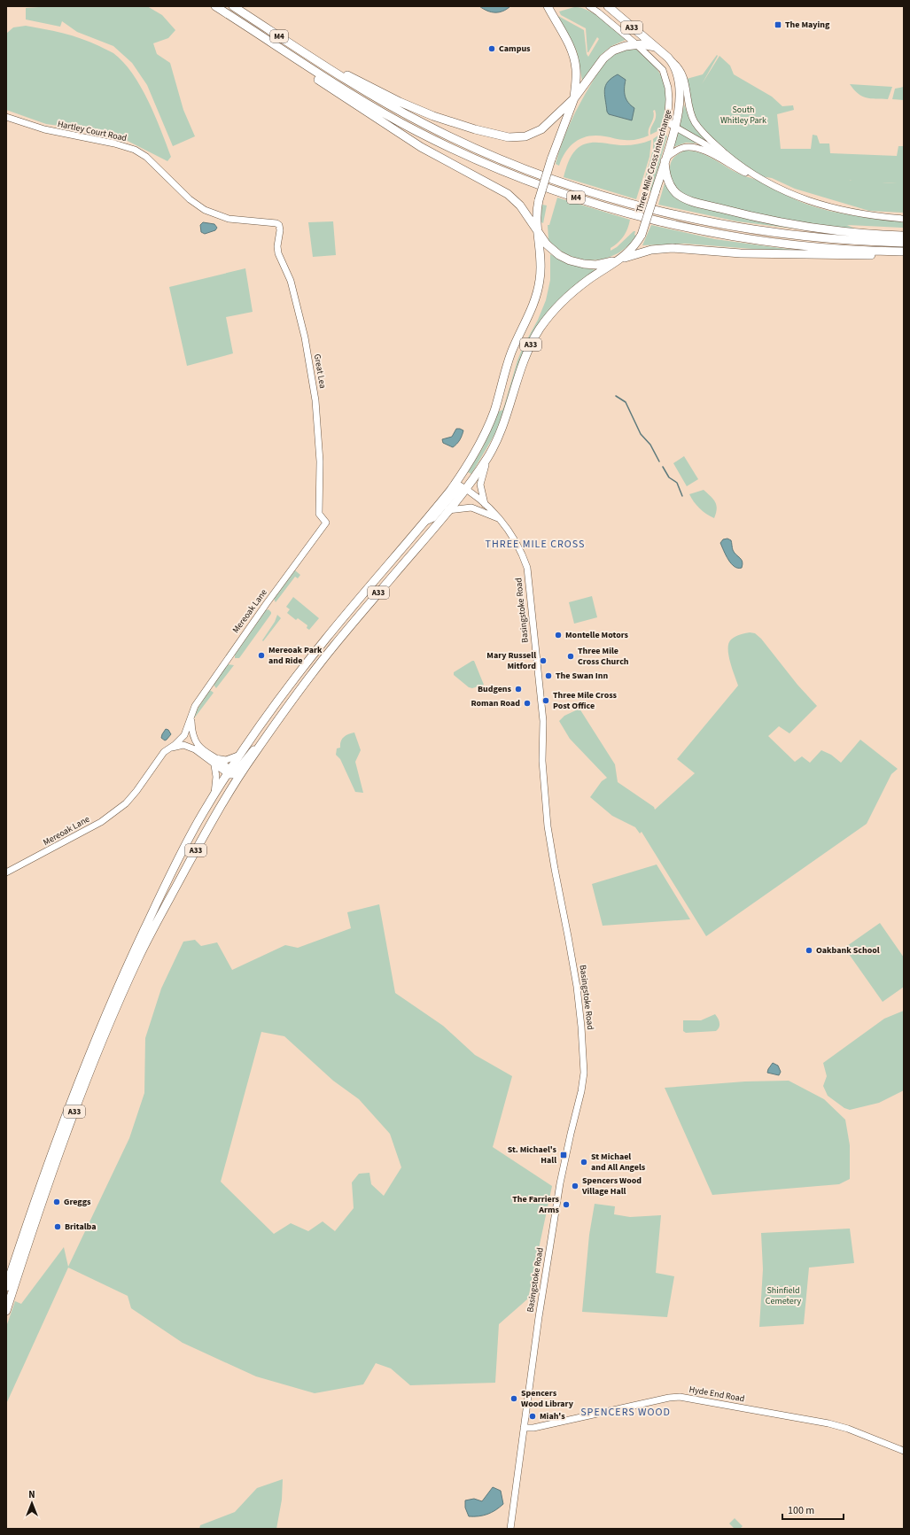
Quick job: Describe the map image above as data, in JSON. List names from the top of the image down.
{
  "streets": {
    "highway": ["A33", "M4", "Three Mile Cross Interchange"],
    "street": [
      "Hartley Court Road",
      "Great Lea",
      "Basingstoke Road",
      "Mereoak Lane",
      "Hyde End Road"
    ]
  },
  "crossings": [
    ["A33", "M4"],
    ["A33", "Three Mile Cross Interchange"],
    ["A33", "Basingstoke Road"],
    ["M4", "Three Mile Cross Interchange"],
    ["Hartley Court Road", "Great Lea"],
    ["Great Lea", "Mereoak Lane"],
    ["Basingstoke Road", "Hyde End Road"]
  ],
  "districts": ["THREE MILE CROSS", "SPENCERS WOOD"],
  "parks": ["South Whitley Park", "Shinfield Cemetery"],
  "places": {
    "transit": ["The Maying", "St. Michael's Hall"],
    "other": [
      "Campus",
      "Montelle Motors",
      "Mereoak Park and Ride",
      "Three Mile Cross Church",
      "Mary Russell Mitford",
      "The Swan Inn",
      "Budgens",
      "Three Mile Cross Post Office",
      "Roman Road",
      "Oakbank School",
      "St Michael and All Angels",
      "Spencers Wood Village Hall",
      "Greggs",
      "The Farriers Arms",
      "Britalba",
      "Spencers Wood Library",
      "Miah's"
    ]
  },
  "scale_bar": "100 m",
  "north": "top"
}
